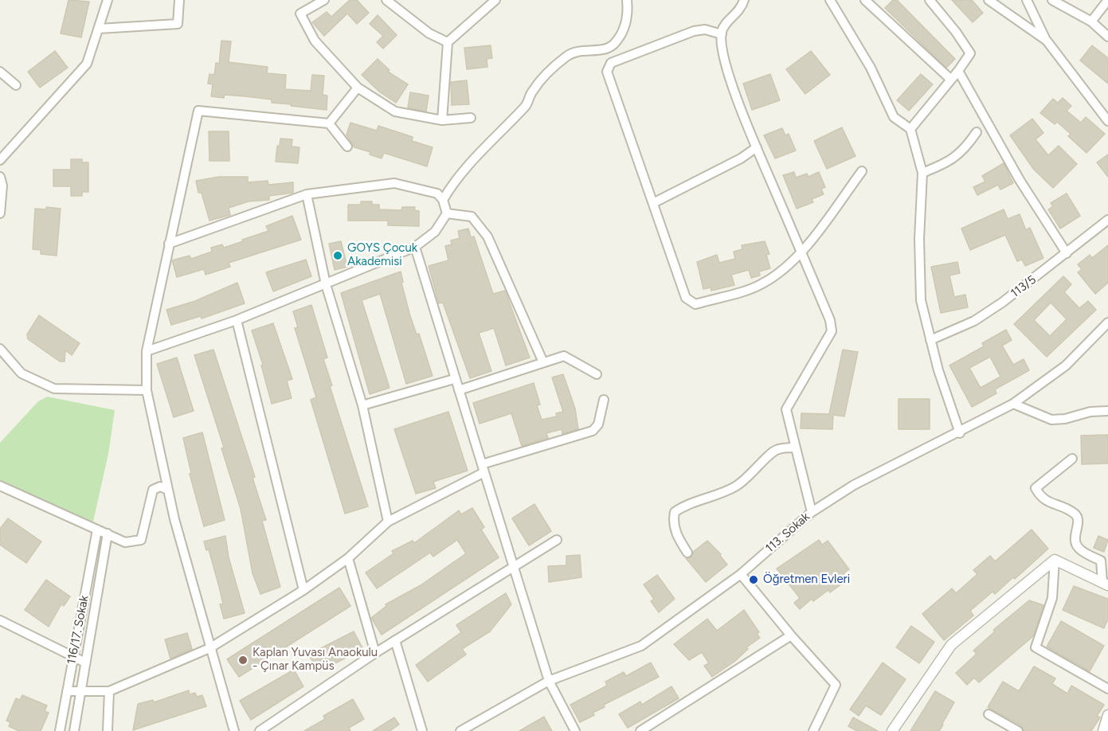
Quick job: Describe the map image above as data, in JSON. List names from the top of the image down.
{
  "streets": {
    "street": ["113/5", "113. Sokak", "116/17. Sokak"]
  },
  "places": ["GOYS Çocuk Akademisi", "Öğretmen Evleri", "Kaplan Yuvası Anaokulu - Çınar Kampüs"]
}
